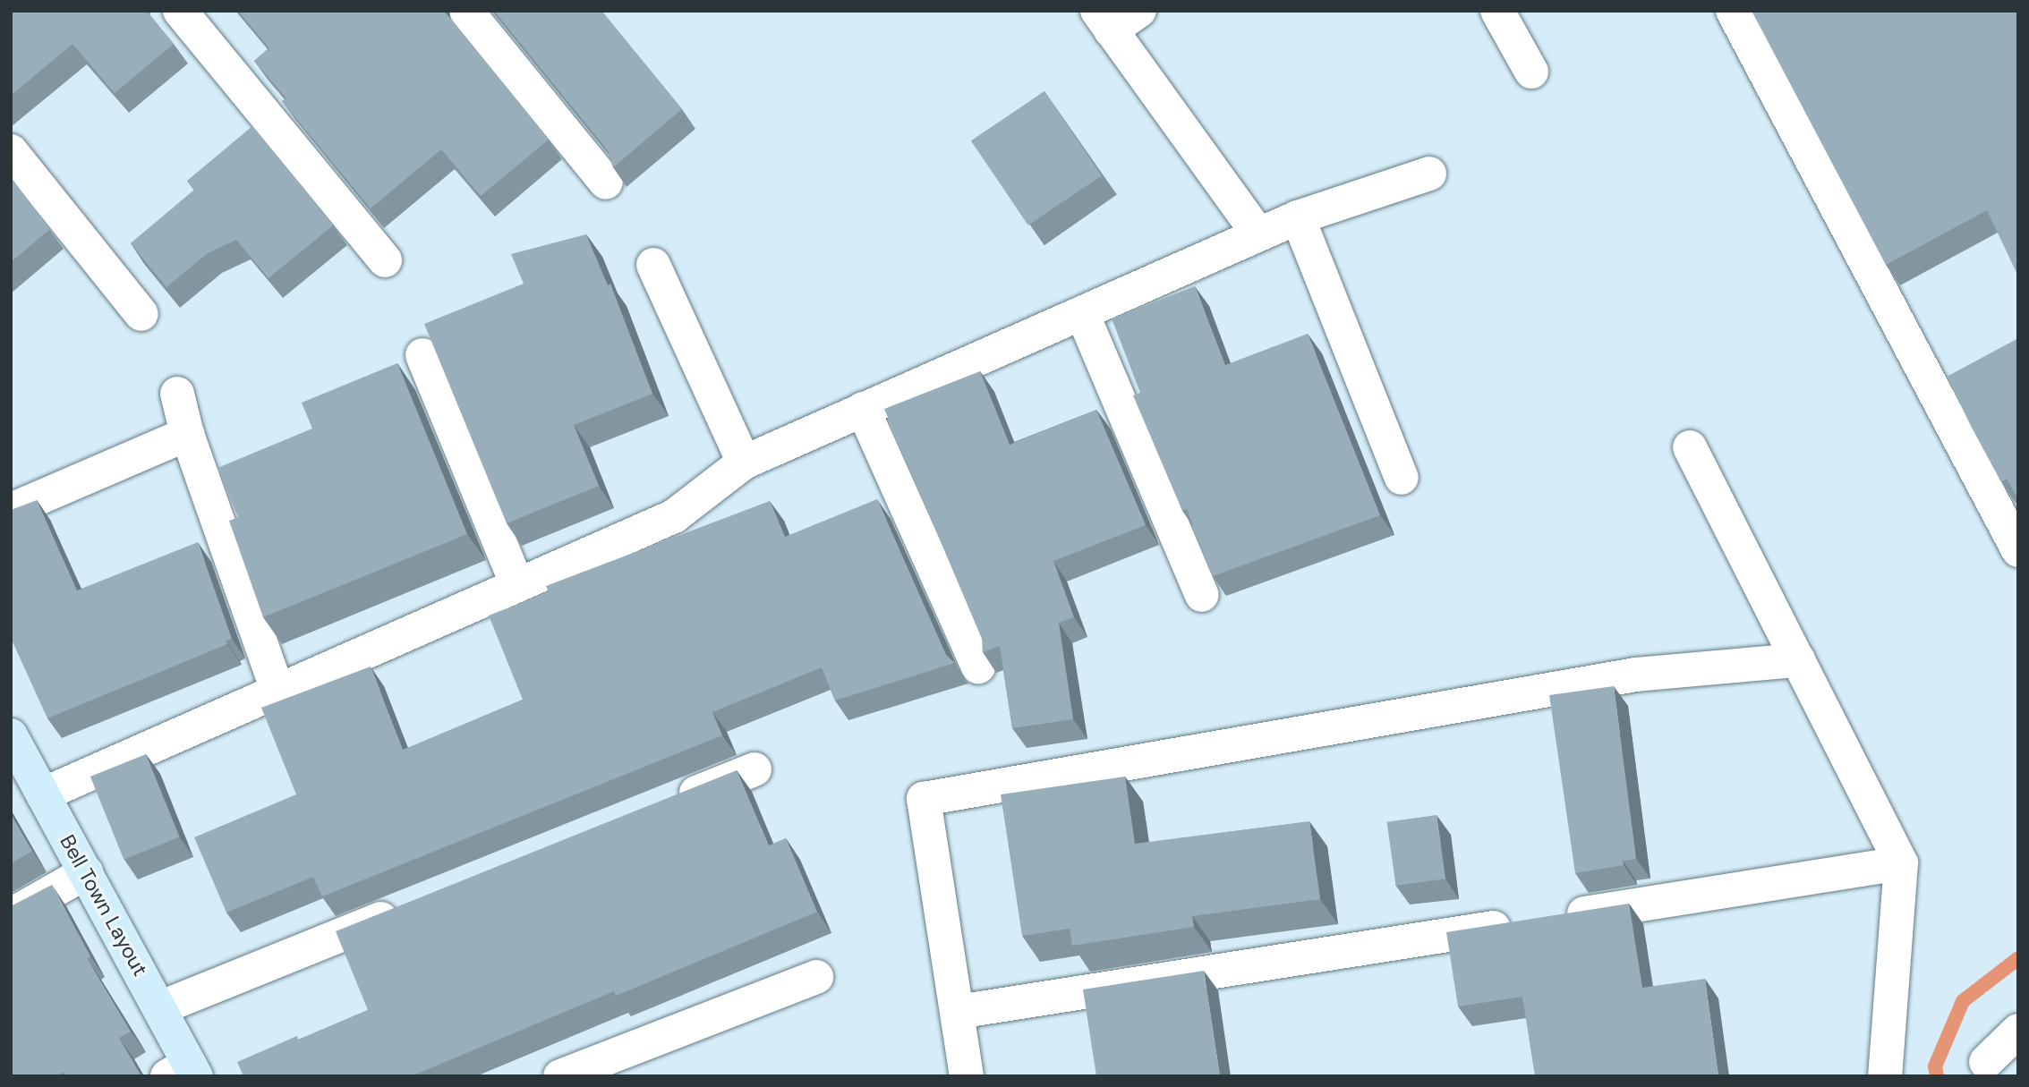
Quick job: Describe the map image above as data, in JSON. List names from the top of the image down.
{
  "streets": {
    "street": ["Bell Town Layout"]
  }
}
